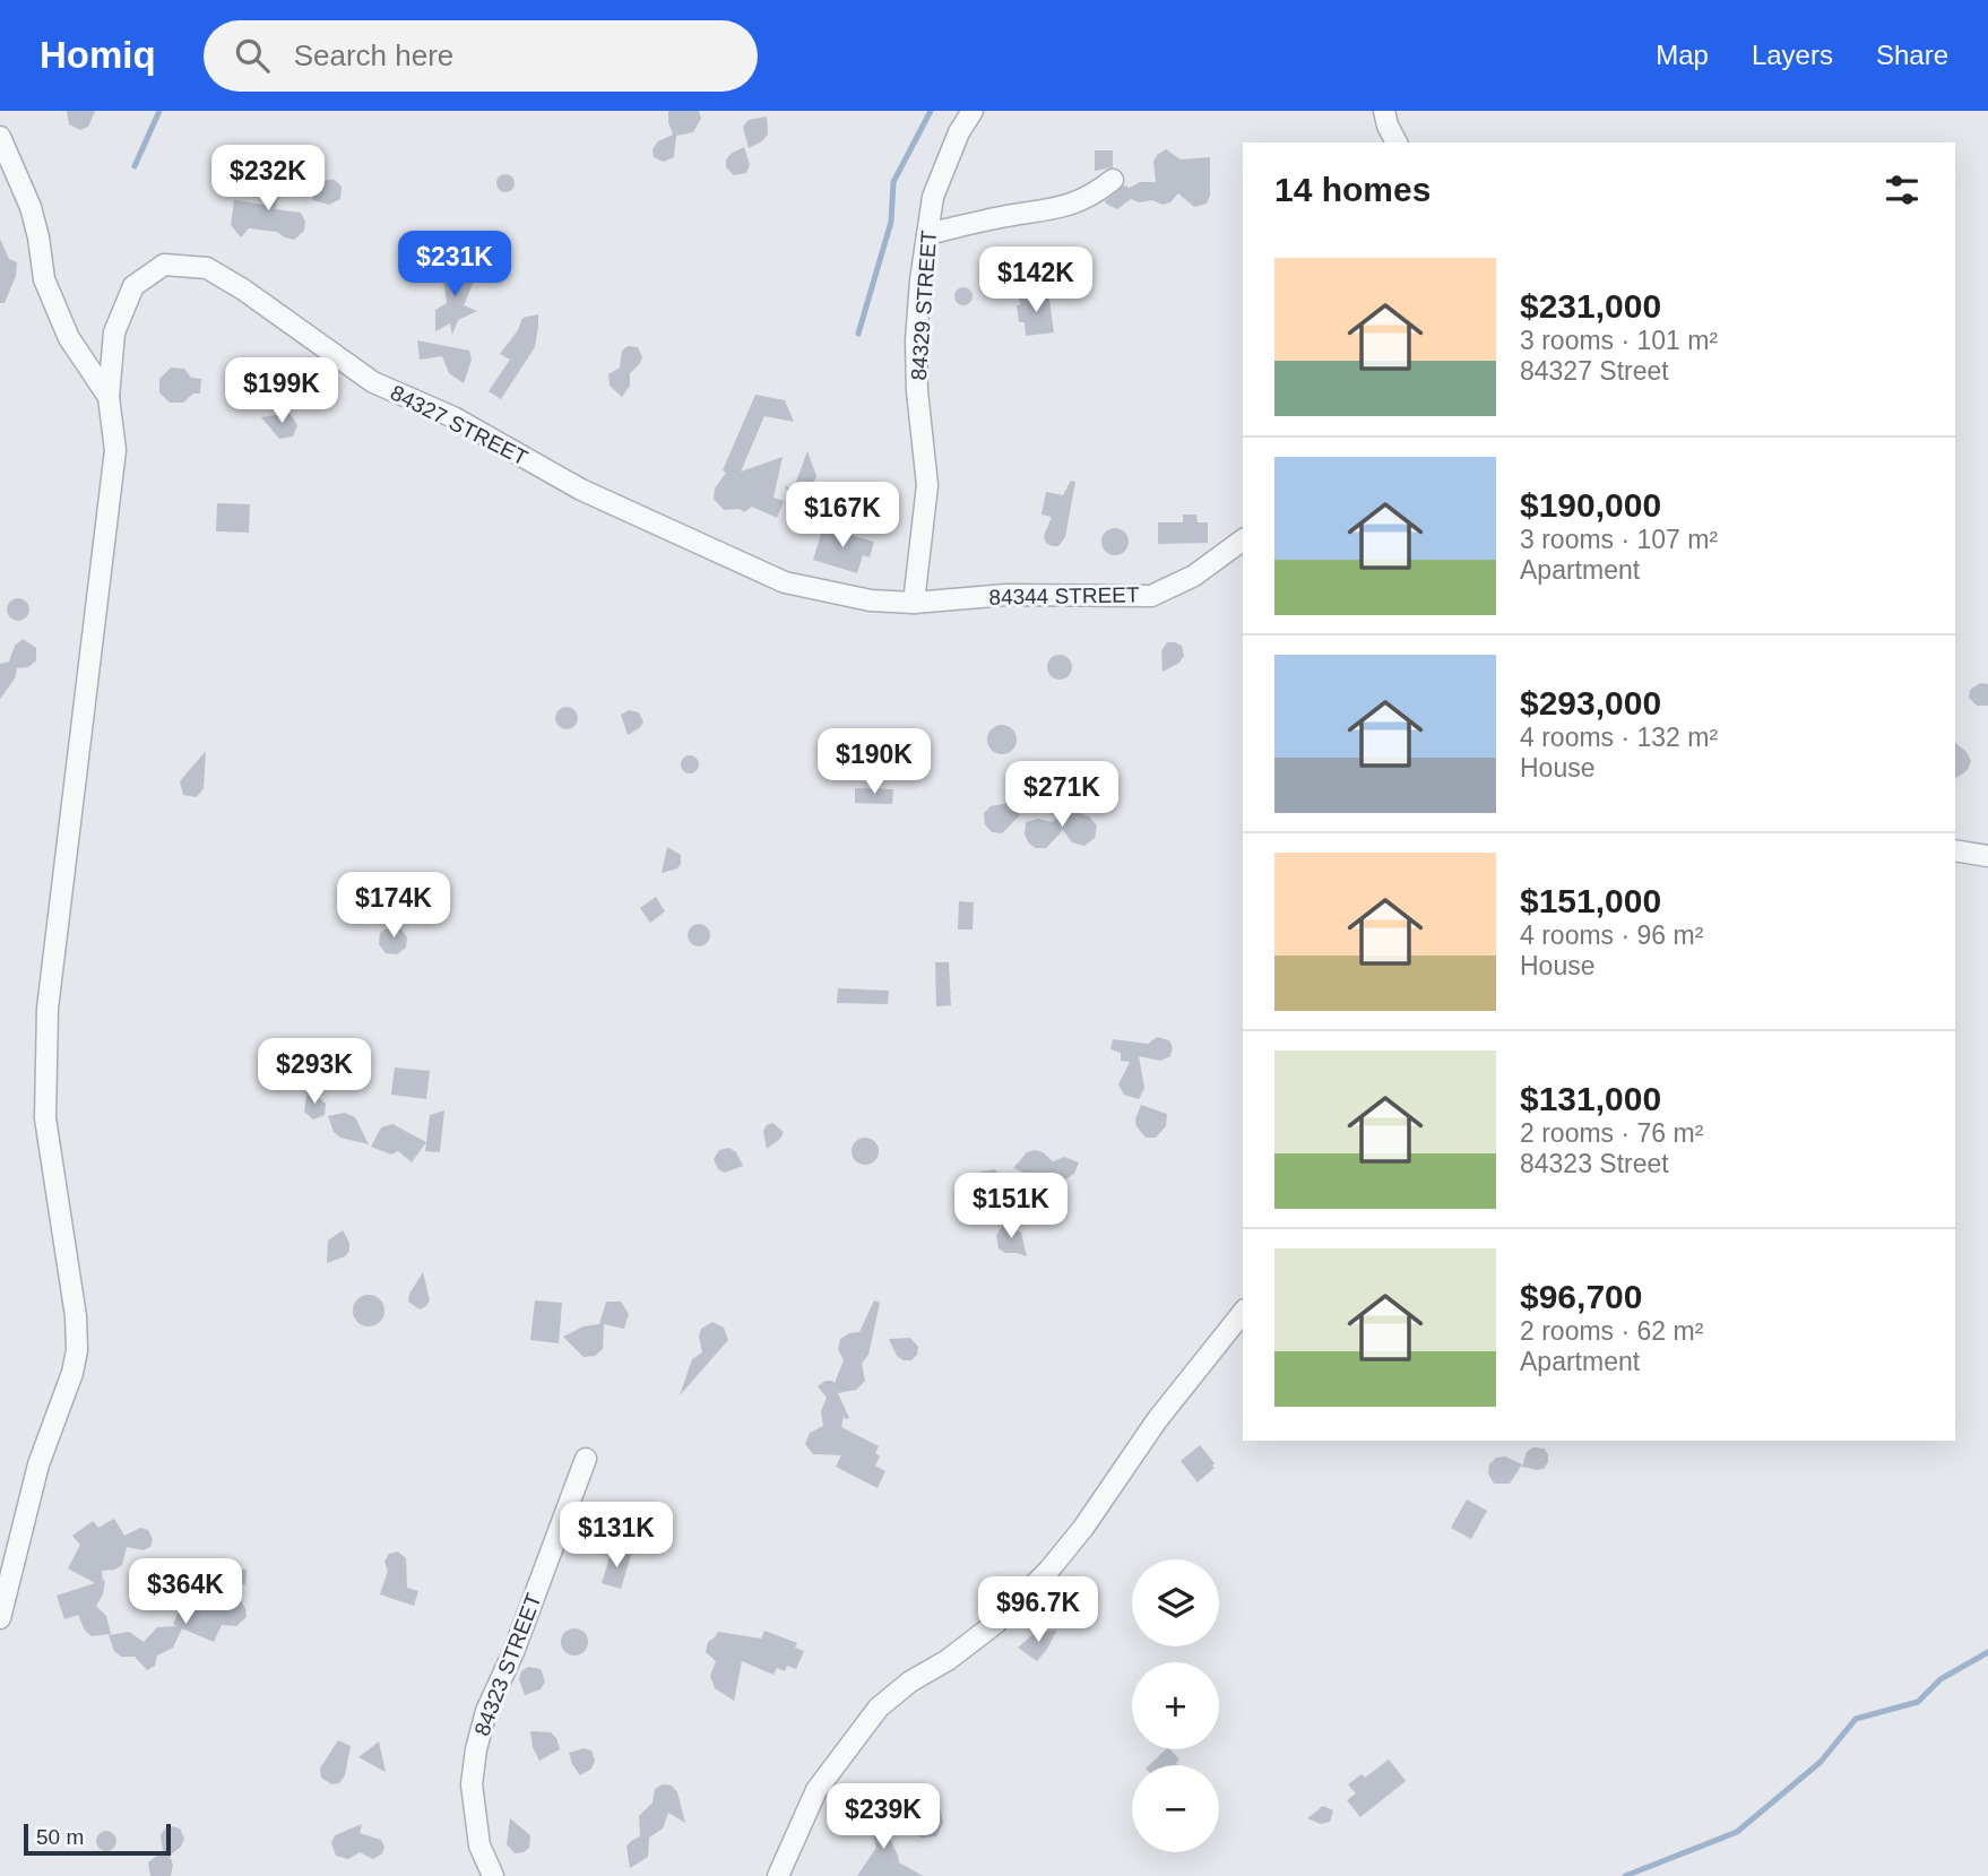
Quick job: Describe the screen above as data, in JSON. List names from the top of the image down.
{
  "streets": {
    "street": [
      "84329 STREET",
      "84327 STREET",
      "84344 STREET",
      "84323 STREET"
    ]
  },
  "crossings": [
    ["84329 STREET", "84327 STREET"],
    ["84329 STREET", "84344 STREET"],
    ["84327 STREET", "84344 STREET"]
  ],
  "scale_bar": "50 m",
  "page": {
    "header": "Homiq",
    "search": "Search here",
    "nav": ["Map", "Layers", "Share"],
    "heading": "14 homes",
    "price": [
      "$232K",
      "$231K",
      "$142K",
      "$199K",
      "$167K",
      "$190K",
      "$271K",
      "$174K",
      "$293K",
      "$151K",
      "$131K",
      "$364K",
      "$96.7K",
      "$239K"
    ],
    "list": [
      {
        "name": "$231,000",
        "note": "3 rooms · 101 m² · 84327 Street"
      },
      {
        "name": "$190,000",
        "note": "3 rooms · 107 m² · Apartment"
      },
      {
        "name": "$293,000",
        "note": "4 rooms · 132 m² · House"
      },
      {
        "name": "$151,000",
        "note": "4 rooms · 96 m² · House"
      },
      {
        "name": "$131,000",
        "note": "2 rooms · 76 m² · 84323 Street"
      },
      {
        "name": "$96,700",
        "note": "2 rooms · 62 m² · Apartment"
      }
    ],
    "map_buttons": ["+", "−"],
    "scale": "50 m"
  }
}
